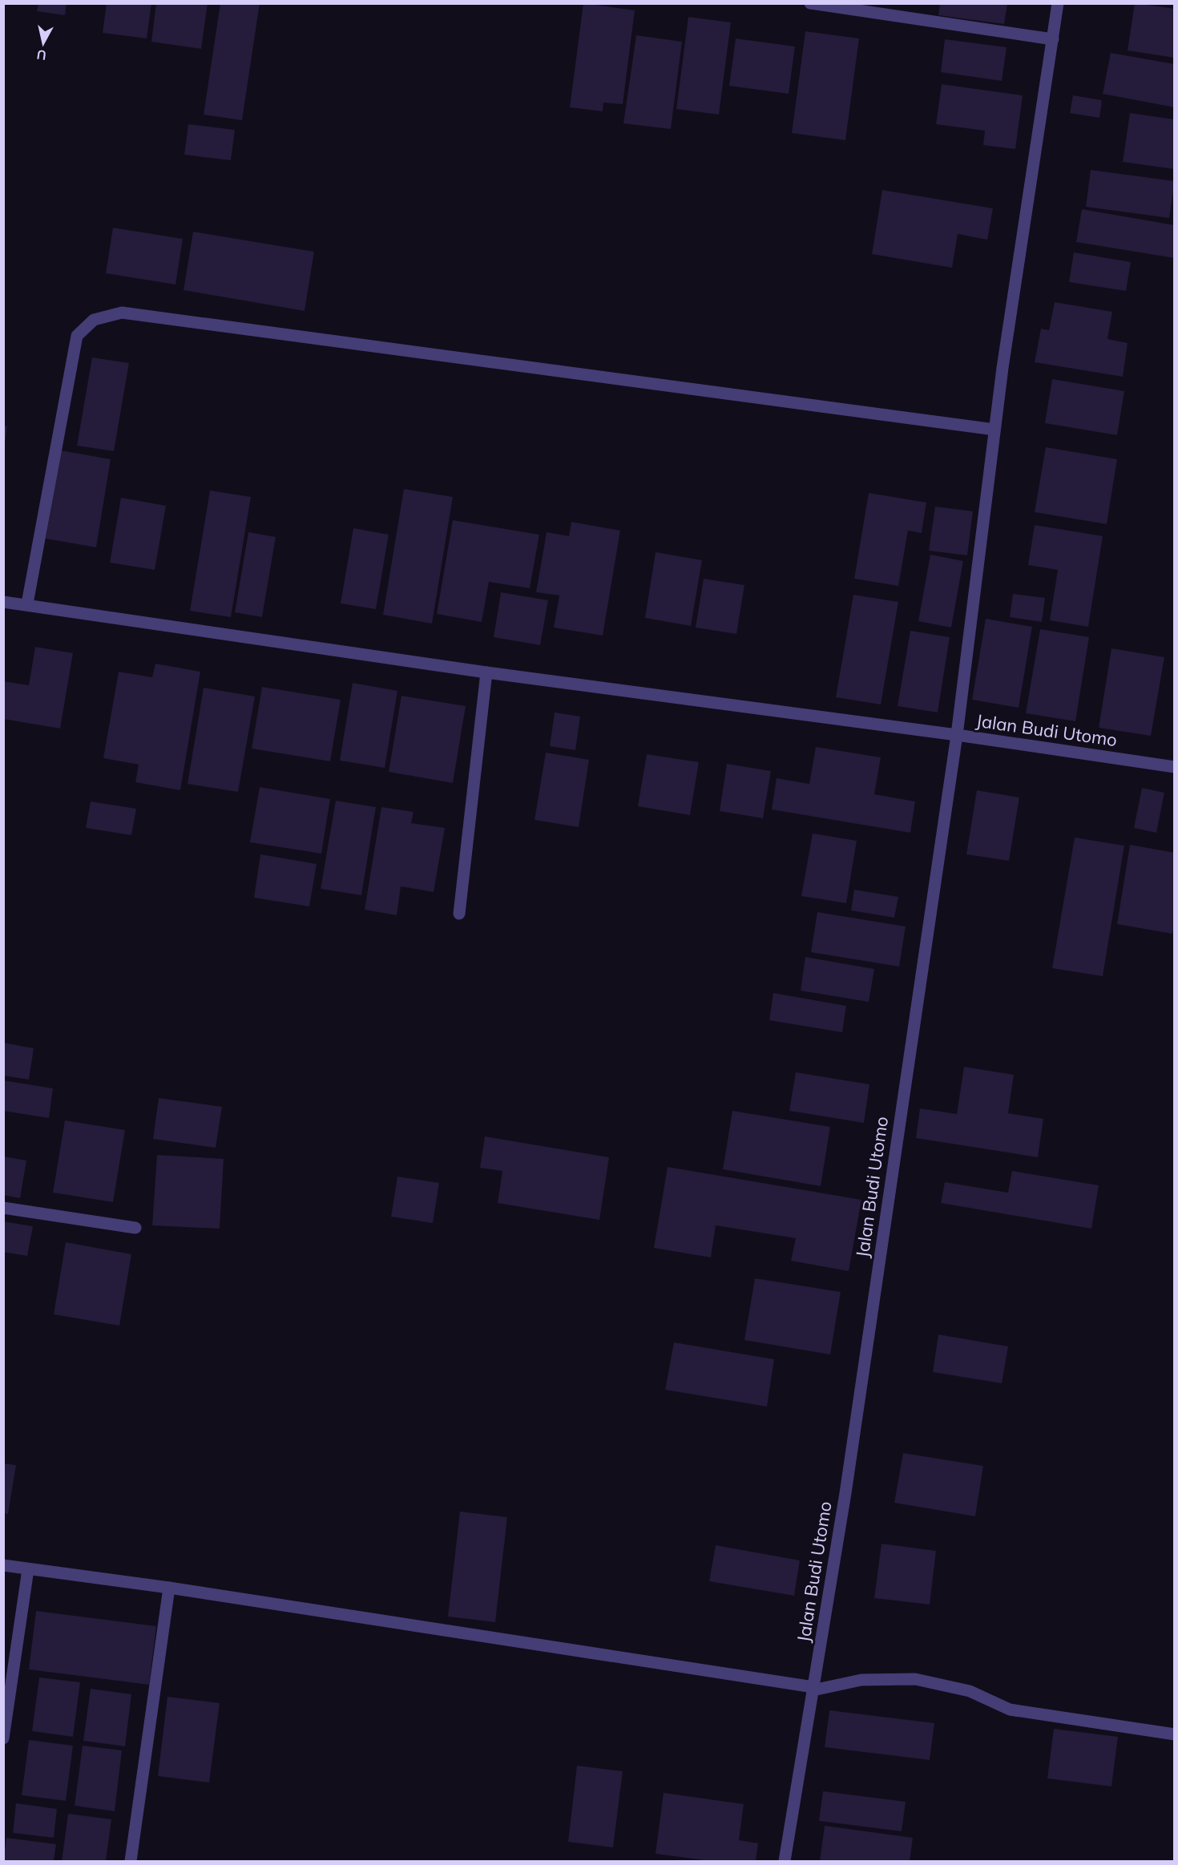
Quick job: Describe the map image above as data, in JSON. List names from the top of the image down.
{
  "streets": {
    "street": ["Jalan Budi Utomo"]
  },
  "north": "bottom"
}
